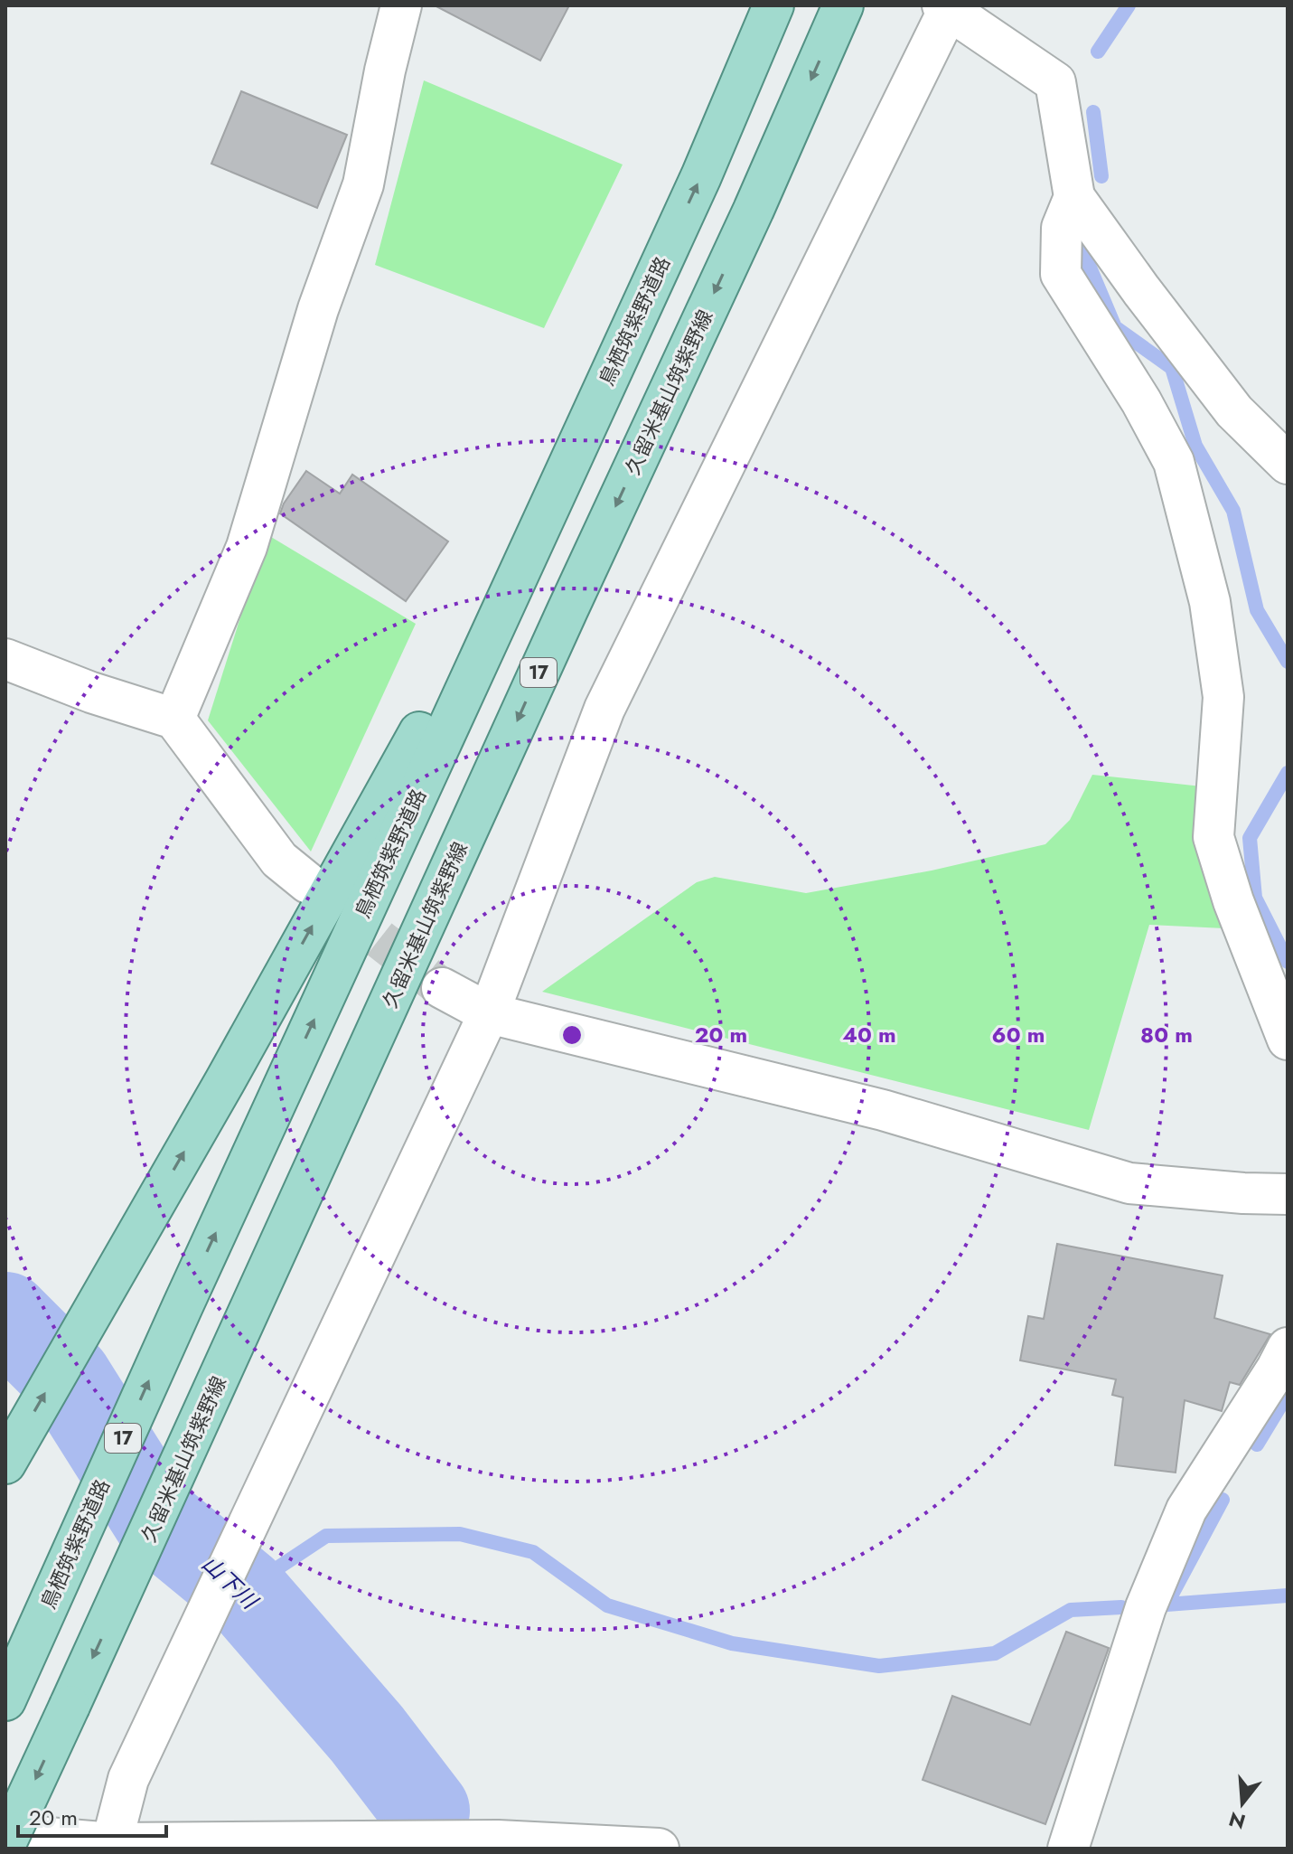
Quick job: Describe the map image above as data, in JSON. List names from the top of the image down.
{
  "streets": {
    "main road": ["鳥栖筑紫野道路", "久留米基山筑紫野線", "17"]
  },
  "water": ["山下川"],
  "scale_bar": "20 m",
  "north": "bottom",
  "rings": [
    "20 m",
    "40 m",
    "60 m",
    "80 m"
  ]
}
